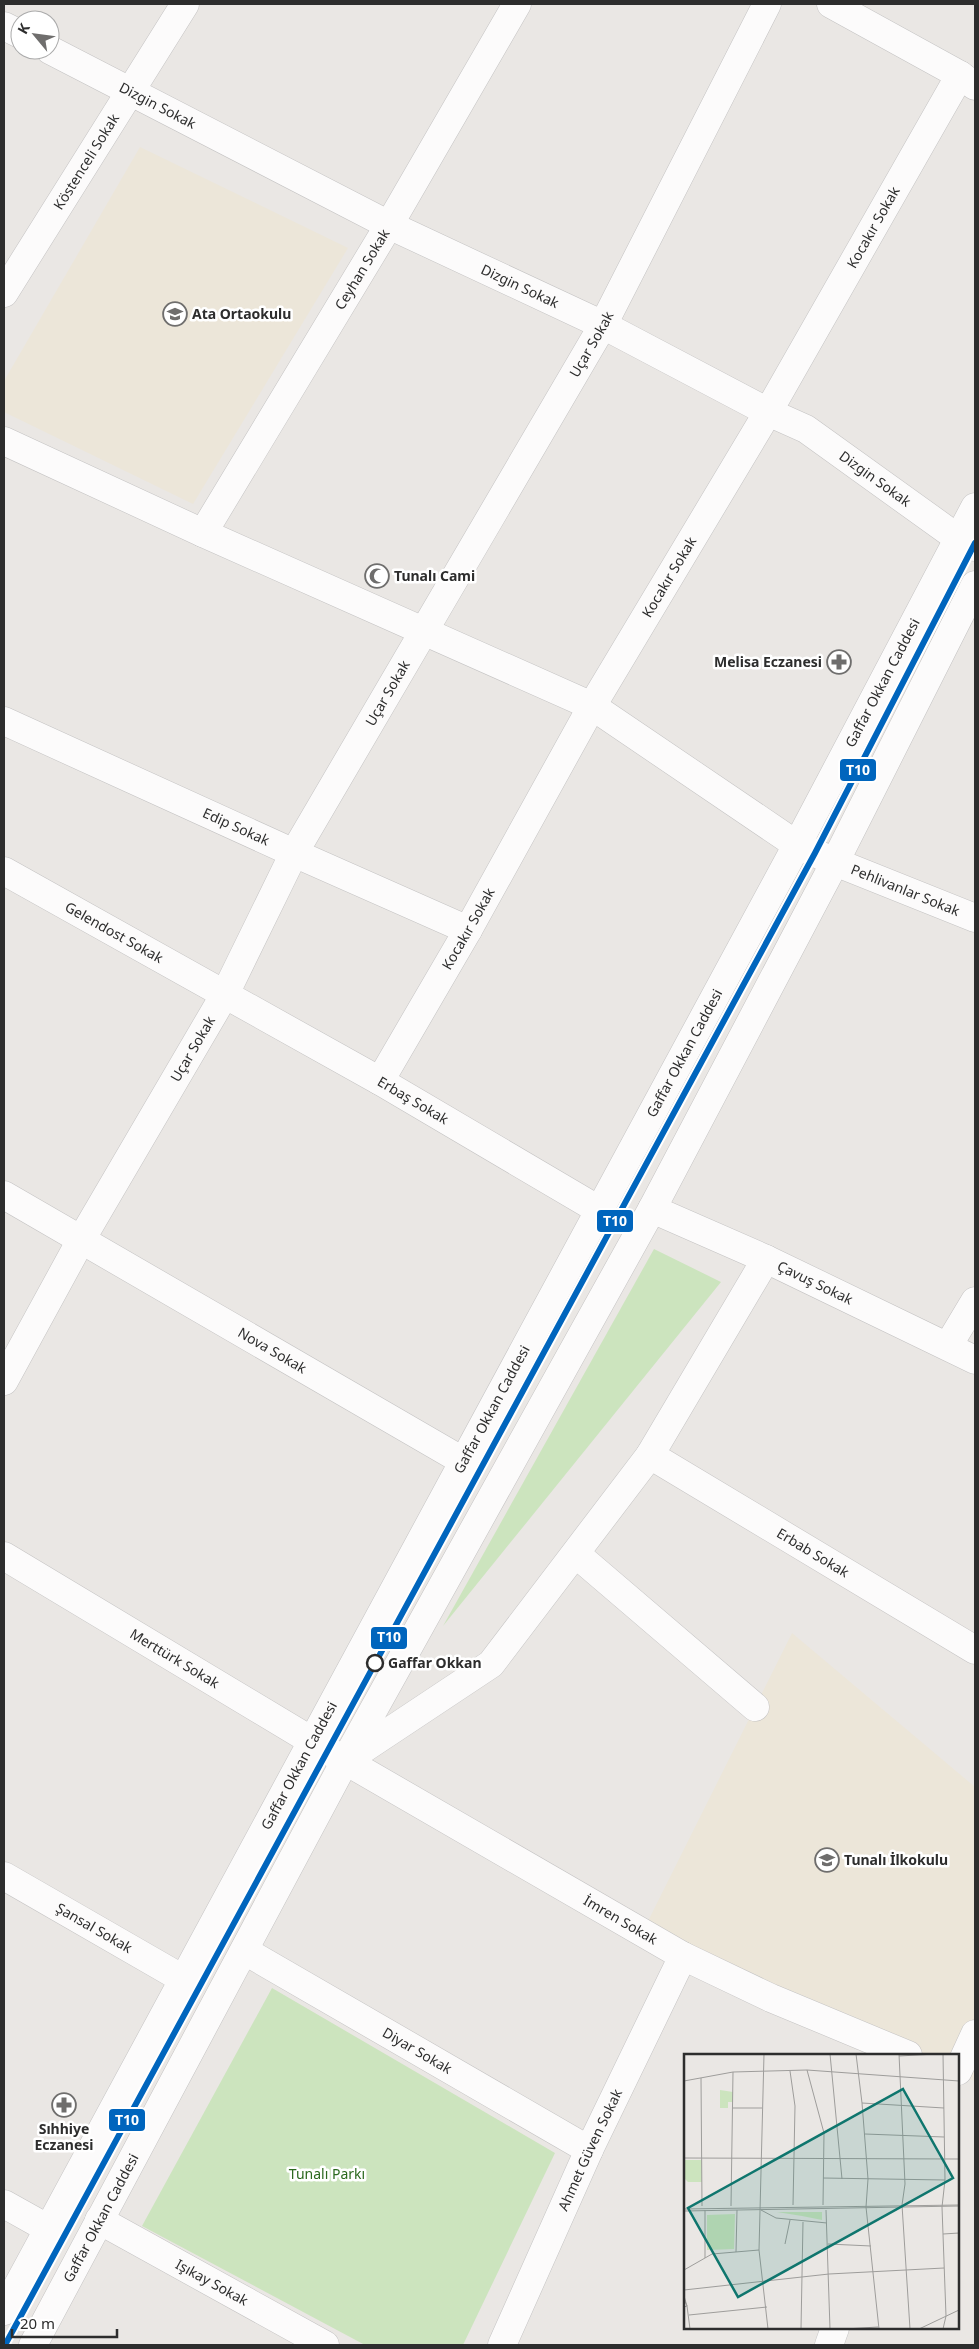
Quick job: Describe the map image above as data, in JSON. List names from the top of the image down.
{
  "streets": {
    "street": [
      "Dizgin Sokak",
      "Köstenceli Sokak",
      "Kocakır Sokak",
      "Ceyhan Sokak",
      "Uçar Sokak",
      "Gaffar Okkan Caddesi",
      "Edip Sokak",
      "Pehlivanlar Sokak",
      "Gelendost Sokak",
      "Erbaş Sokak",
      "Çavuş Sokak",
      "Nova Sokak",
      "Erbab Sokak",
      "Merttürk Sokak",
      "İmren Sokak",
      "Şansal Sokak",
      "Diyar Sokak",
      "Ahmet Güven Sokak",
      "Işıkay Sokak"
    ]
  },
  "crossings": [
    ["Dizgin Sokak", "Köstenceli Sokak"],
    ["Dizgin Sokak", "Kocakır Sokak"],
    ["Dizgin Sokak", "Ceyhan Sokak"],
    ["Dizgin Sokak", "Uçar Sokak"],
    ["Dizgin Sokak", "Gaffar Okkan Caddesi"],
    ["Kocakır Sokak", "Edip Sokak"],
    ["Kocakır Sokak", "Pehlivanlar Sokak"],
    ["Kocakır Sokak", "Erbaş Sokak"],
    ["Ceyhan Sokak", "Pehlivanlar Sokak"],
    ["Uçar Sokak", "Edip Sokak"],
    ["Uçar Sokak", "Pehlivanlar Sokak"],
    ["Uçar Sokak", "Gelendost Sokak"],
    ["Uçar Sokak", "Erbaş Sokak"],
    ["Uçar Sokak", "Nova Sokak"],
    ["Gaffar Okkan Caddesi", "Pehlivanlar Sokak"],
    ["Gaffar Okkan Caddesi", "Erbaş Sokak"],
    ["Gaffar Okkan Caddesi", "Çavuş Sokak"],
    ["Gaffar Okkan Caddesi", "Nova Sokak"],
    ["Gaffar Okkan Caddesi", "Merttürk Sokak"],
    ["Gaffar Okkan Caddesi", "İmren Sokak"],
    ["Gaffar Okkan Caddesi", "Şansal Sokak"],
    ["Gaffar Okkan Caddesi", "Diyar Sokak"],
    ["Gaffar Okkan Caddesi", "Işıkay Sokak"],
    ["Gelendost Sokak", "Erbaş Sokak"],
    ["Merttürk Sokak", "İmren Sokak"],
    ["İmren Sokak", "Ahmet Güven Sokak"],
    ["Diyar Sokak", "Ahmet Güven Sokak"]
  ],
  "parks": ["Tunalı Parkı"],
  "places": {
    "school or university": ["Ata Ortaokulu", "Tunalı İlkokulu"],
    "mosque": ["Tunalı Cami"],
    "pharmacy": ["Melisa Eczanesi", "Sıhhiye Eczanesi"],
    "other": ["Gaffar Okkan"]
  },
  "lines": ["transit line T10"],
  "scale_bar": "20 m",
  "north": "top left"
}
